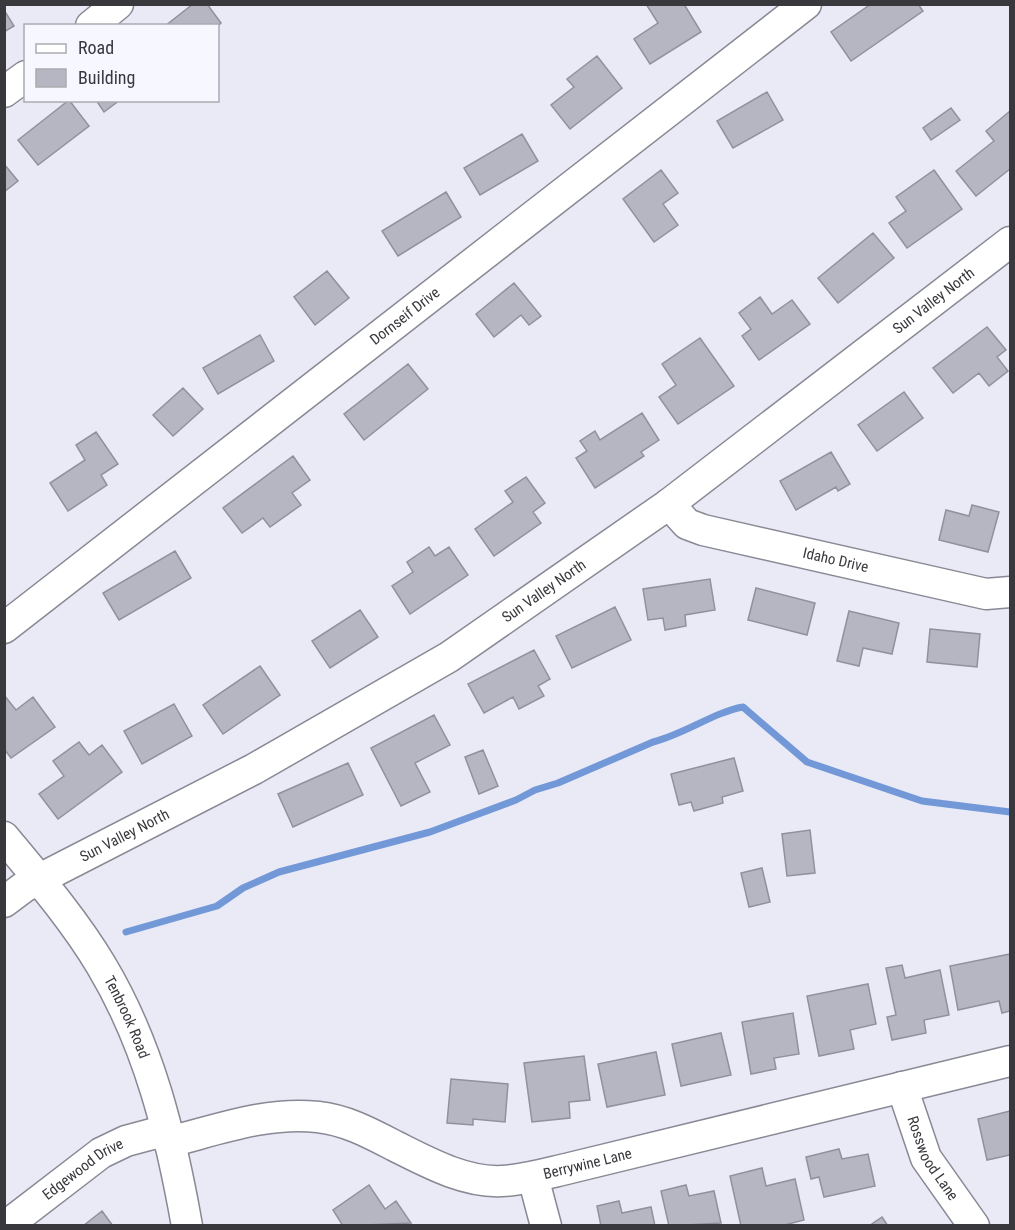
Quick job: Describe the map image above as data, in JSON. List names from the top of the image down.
{
  "streets": {
    "street": [
      "Sun Valley North",
      "Dornseif Drive",
      "Idaho Drive",
      "Tenbrook Road",
      "Rosswood Lane",
      "Berrywine Lane",
      "Edgewood Drive"
    ]
  },
  "crossings": [
    ["Sun Valley North", "Idaho Drive"],
    ["Sun Valley North", "Tenbrook Road"],
    ["Tenbrook Road", "Berrywine Lane"],
    ["Tenbrook Road", "Edgewood Drive"],
    ["Rosswood Lane", "Berrywine Lane"],
    ["Berrywine Lane", "Edgewood Drive"]
  ],
  "legend": ["Road", "Building"]
}
